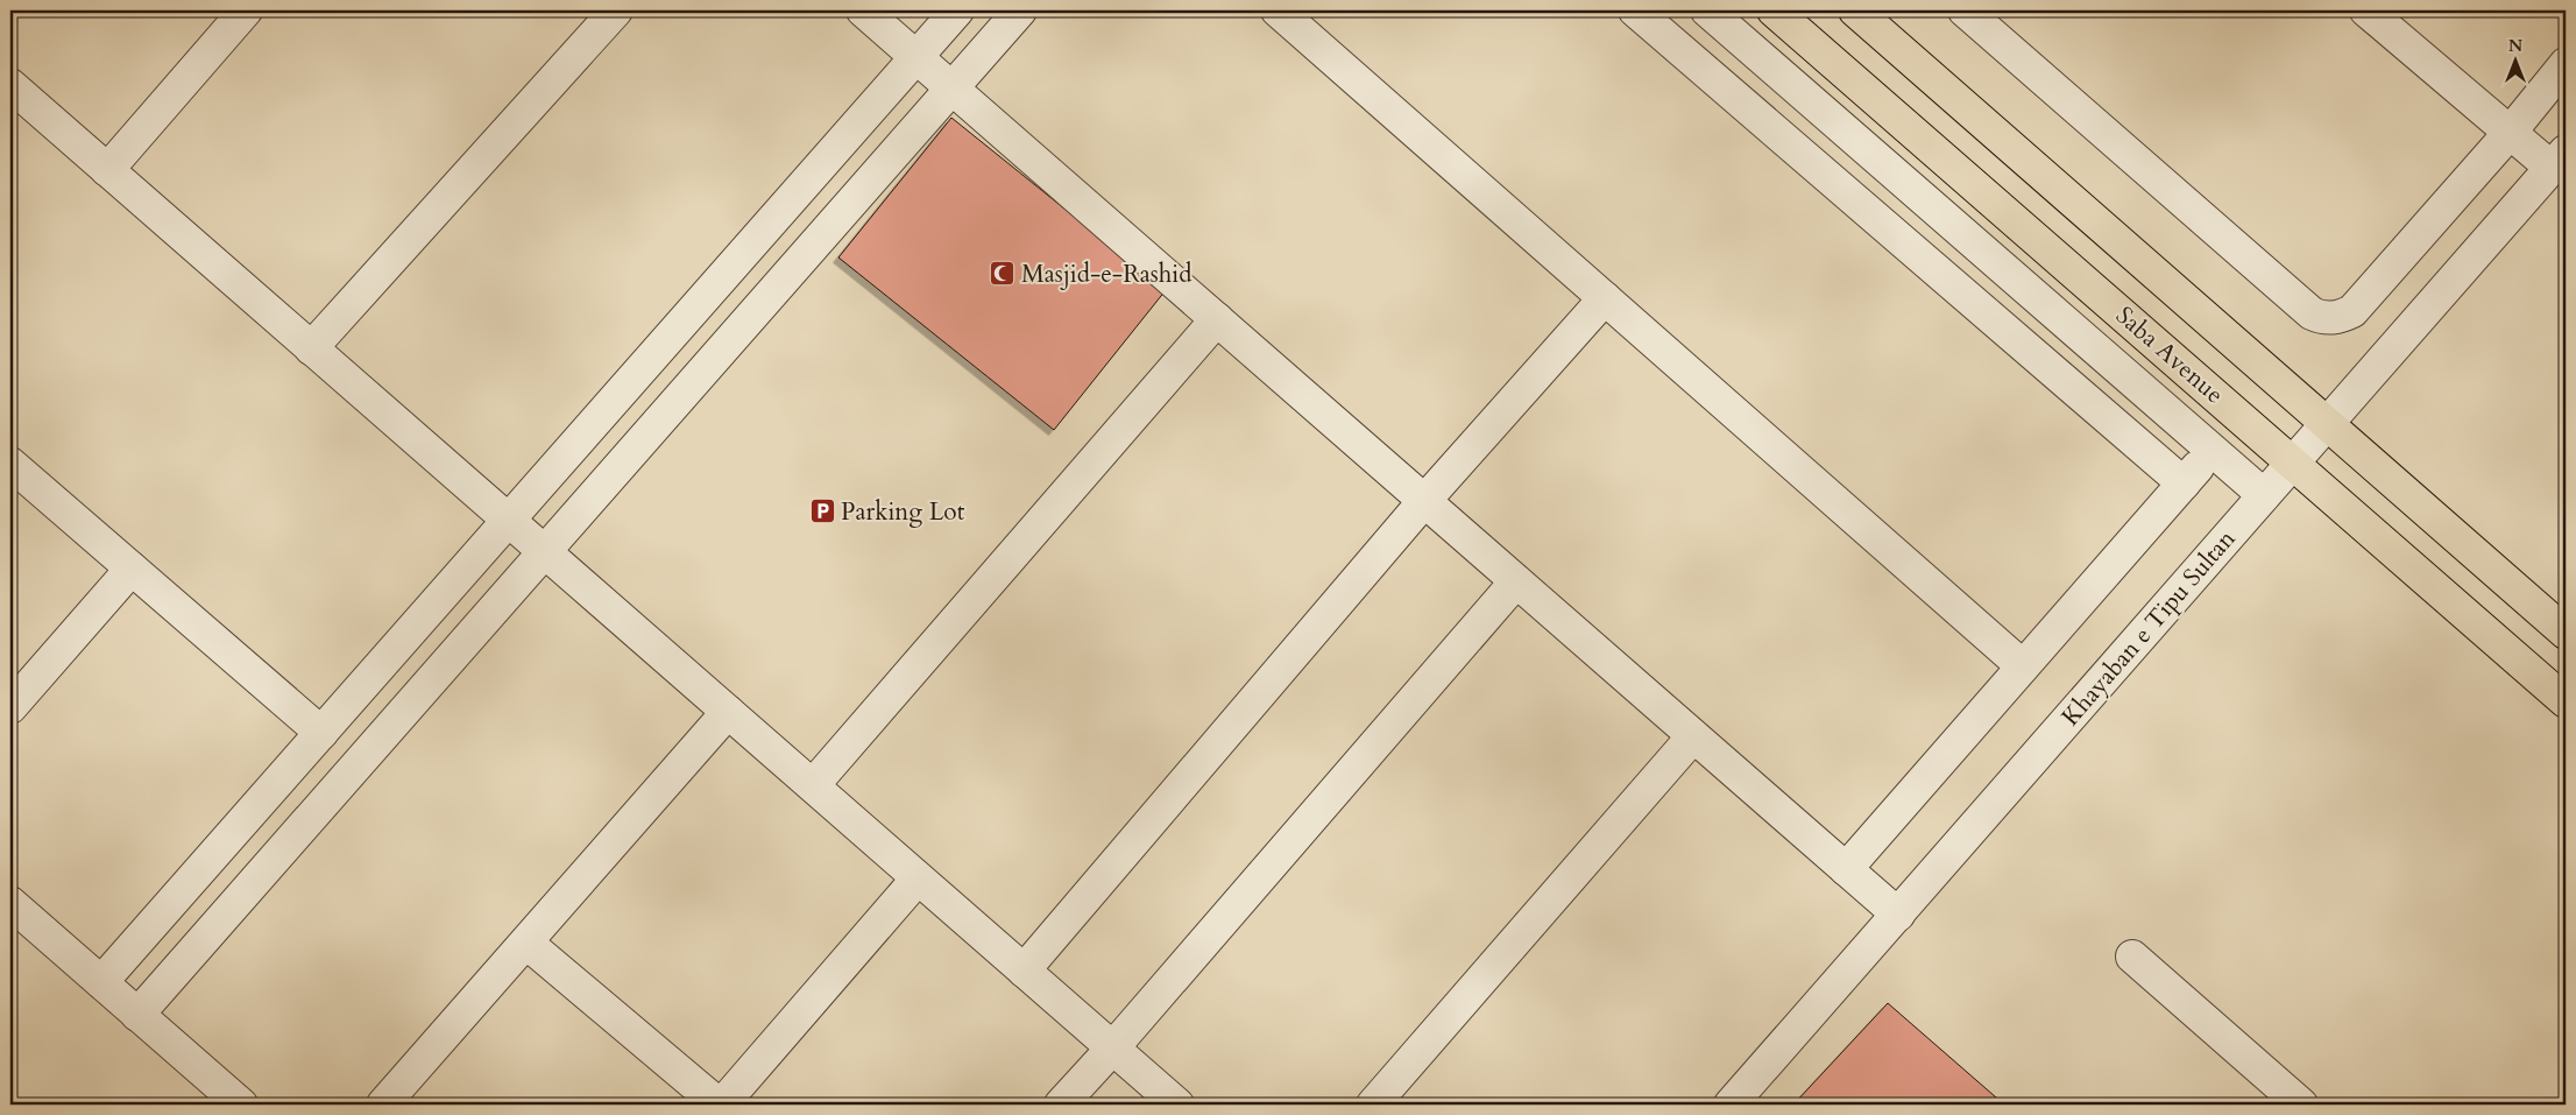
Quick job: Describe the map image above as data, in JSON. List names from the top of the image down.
{
  "streets": {
    "main road": ["Saba Avenue"],
    "street": ["Khayaban e Tipu Sultan"]
  },
  "crossings": [
    ["Saba Avenue", "Khayaban e Tipu Sultan"]
  ],
  "places": {
    "mosque": ["Masjid-e-Rashid"],
    "parking": ["Parking Lot"]
  },
  "north": "top"
}
